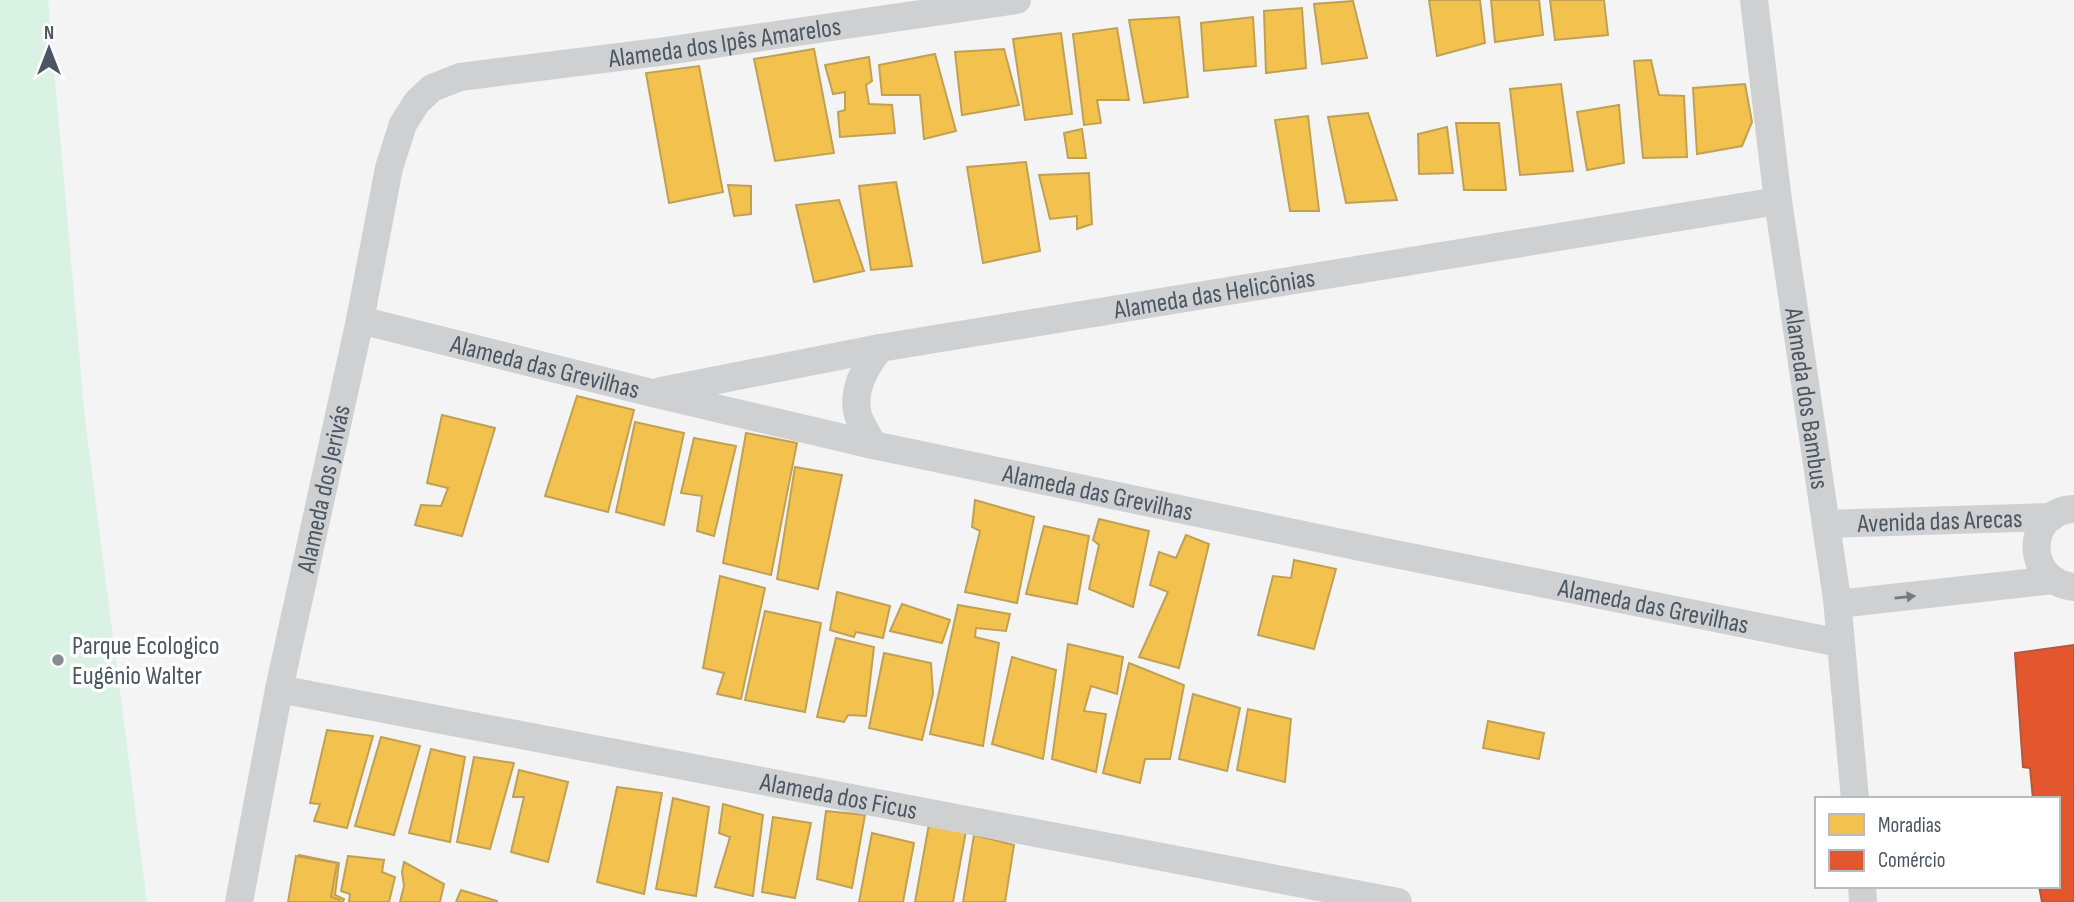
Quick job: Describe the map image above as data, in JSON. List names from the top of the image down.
{
  "streets": {
    "street": [
      "Alameda dos Ipês Amarelos",
      "Alameda das Helicônias",
      "Alameda das Grevilhas",
      "Alameda dos Bambus",
      "Alameda dos Jerivás",
      "Avenida das Arecas",
      "Alameda dos Ficus"
    ]
  },
  "crossings": [
    ["Alameda dos Ipês Amarelos", "Alameda dos Jerivás"],
    ["Alameda das Helicônias", "Alameda das Grevilhas"],
    ["Alameda das Helicônias", "Alameda dos Bambus"],
    ["Alameda das Grevilhas", "Alameda dos Bambus"],
    ["Alameda das Grevilhas", "Alameda dos Jerivás"],
    ["Alameda dos Bambus", "Avenida das Arecas"],
    ["Alameda dos Jerivás", "Alameda dos Ficus"]
  ],
  "places": ["Parque Ecologico Eugênio Walter"],
  "legend": ["Moradias", "Comércio"],
  "north": "top"
}
